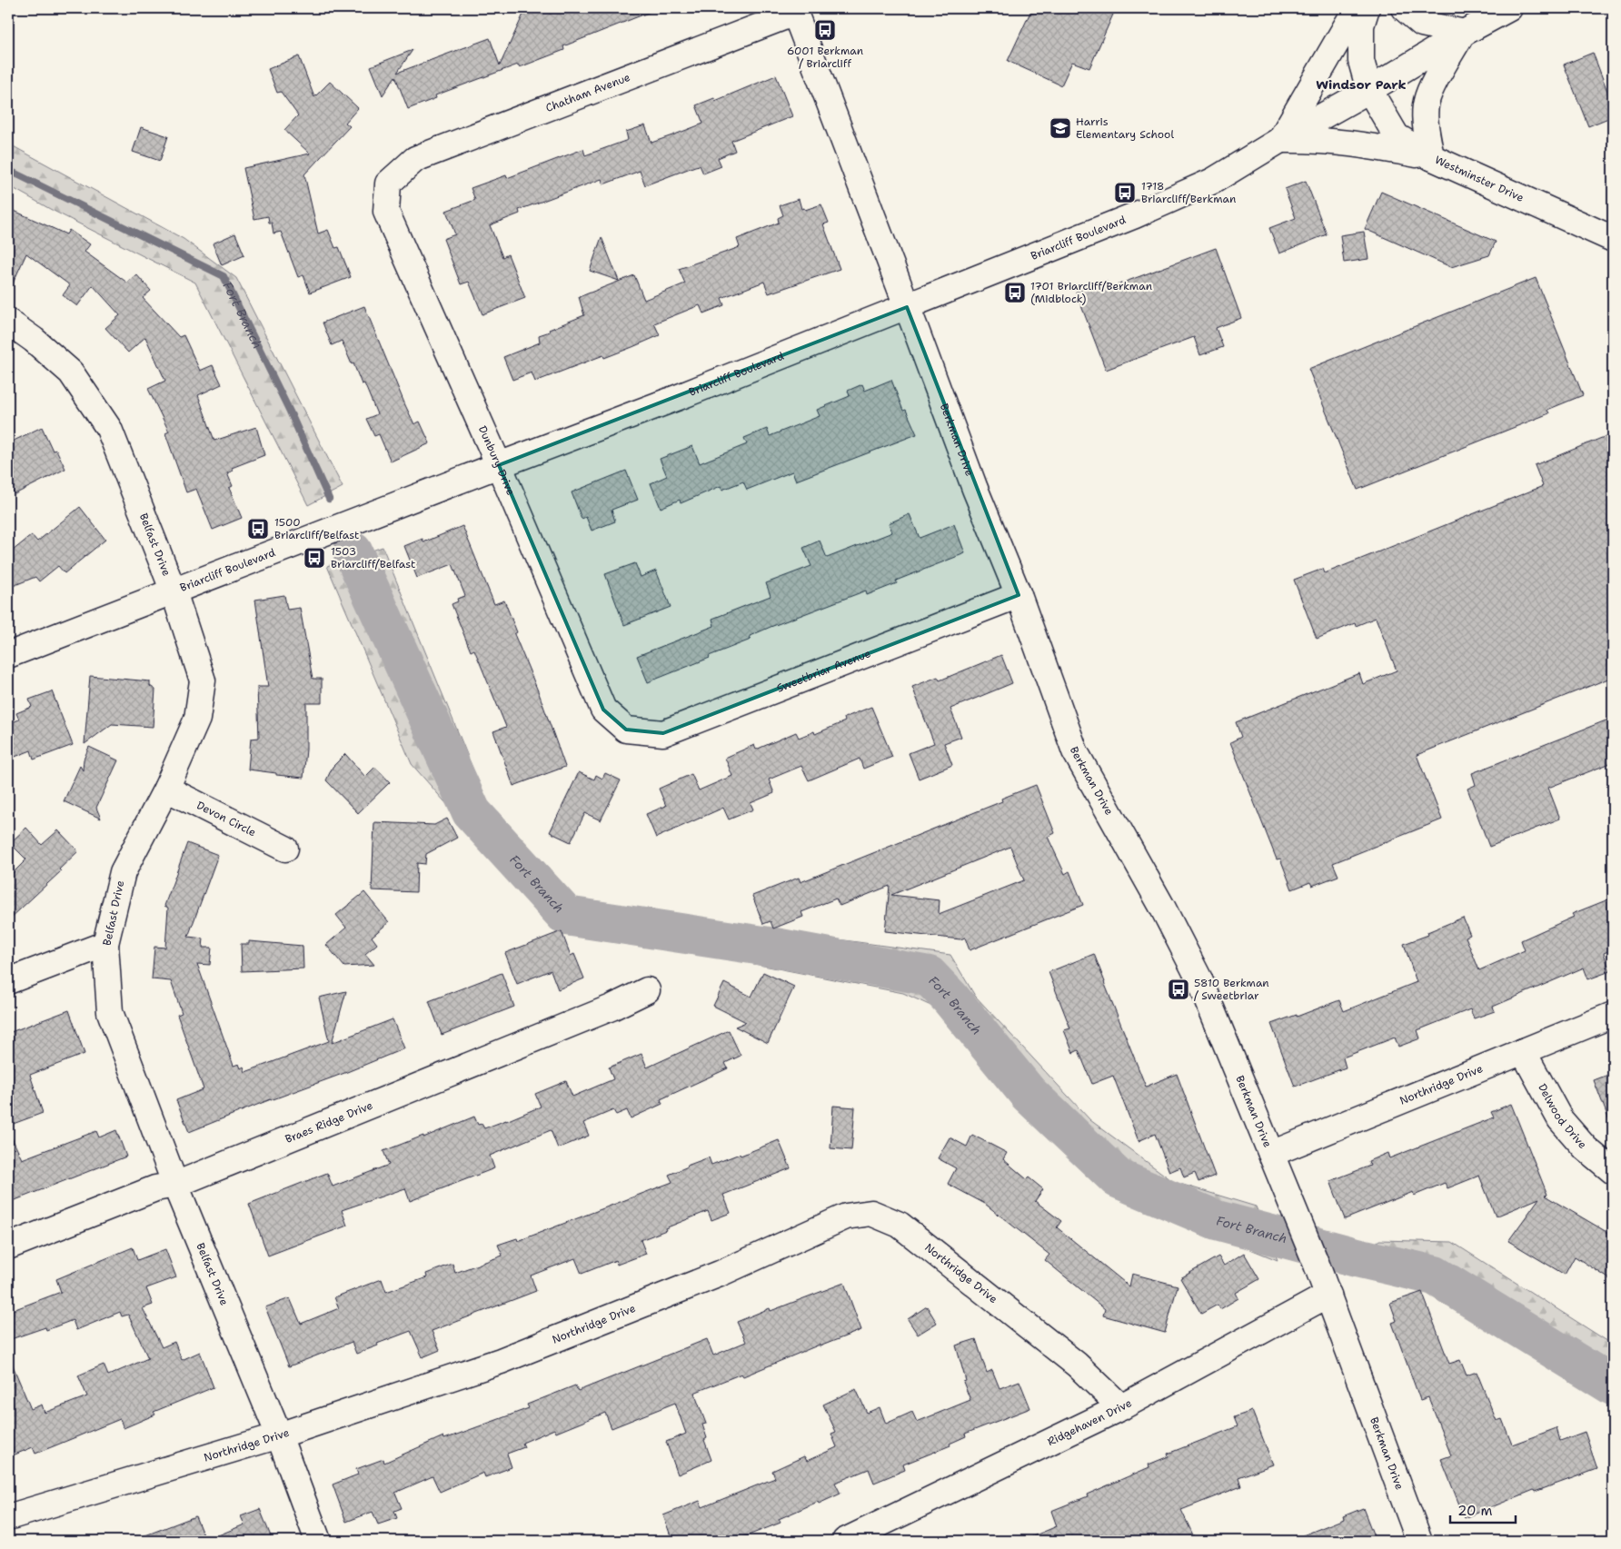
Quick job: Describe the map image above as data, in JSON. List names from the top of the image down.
{
  "streets": {
    "street": [
      "Chatham Avenue",
      "Westminster Drive",
      "Briarcliff Boulevard",
      "Berkman Drive",
      "Dunbury Drive",
      "Belfast Drive",
      "Sweetbriar Avenue",
      "Devon Circle",
      "Northridge Drive",
      "Delwood Drive",
      "Braes Ridge Drive",
      "Ridgehaven Drive"
    ]
  },
  "crossings": [
    ["Chatham Avenue", "Berkman Drive"],
    ["Chatham Avenue", "Dunbury Drive"],
    ["Westminster Drive", "Briarcliff Boulevard"],
    ["Briarcliff Boulevard", "Berkman Drive"],
    ["Briarcliff Boulevard", "Dunbury Drive"],
    ["Briarcliff Boulevard", "Belfast Drive"],
    ["Berkman Drive", "Sweetbriar Avenue"],
    ["Berkman Drive", "Northridge Drive"],
    ["Berkman Drive", "Ridgehaven Drive"],
    ["Dunbury Drive", "Sweetbriar Avenue"],
    ["Belfast Drive", "Devon Circle"],
    ["Belfast Drive", "Northridge Drive"],
    ["Belfast Drive", "Braes Ridge Drive"],
    ["Northridge Drive", "Delwood Drive"],
    ["Northridge Drive", "Ridgehaven Drive"]
  ],
  "districts": ["Windsor Park"],
  "water": ["Fort Branch"],
  "places": {
    "bus stop": [
      "6001 Berkman / Briarcliff",
      "1718 Briarcliff/Berkman",
      "1701 Briarcliff/Berkman (Midblock)",
      "1500 Briarcliff/Belfast",
      "1503 Briarcliff/Belfast",
      "5810 Berkman / Sweetbriar"
    ],
    "school or university": ["Harris Elementary School"]
  },
  "scale_bar": "20 m"
}
